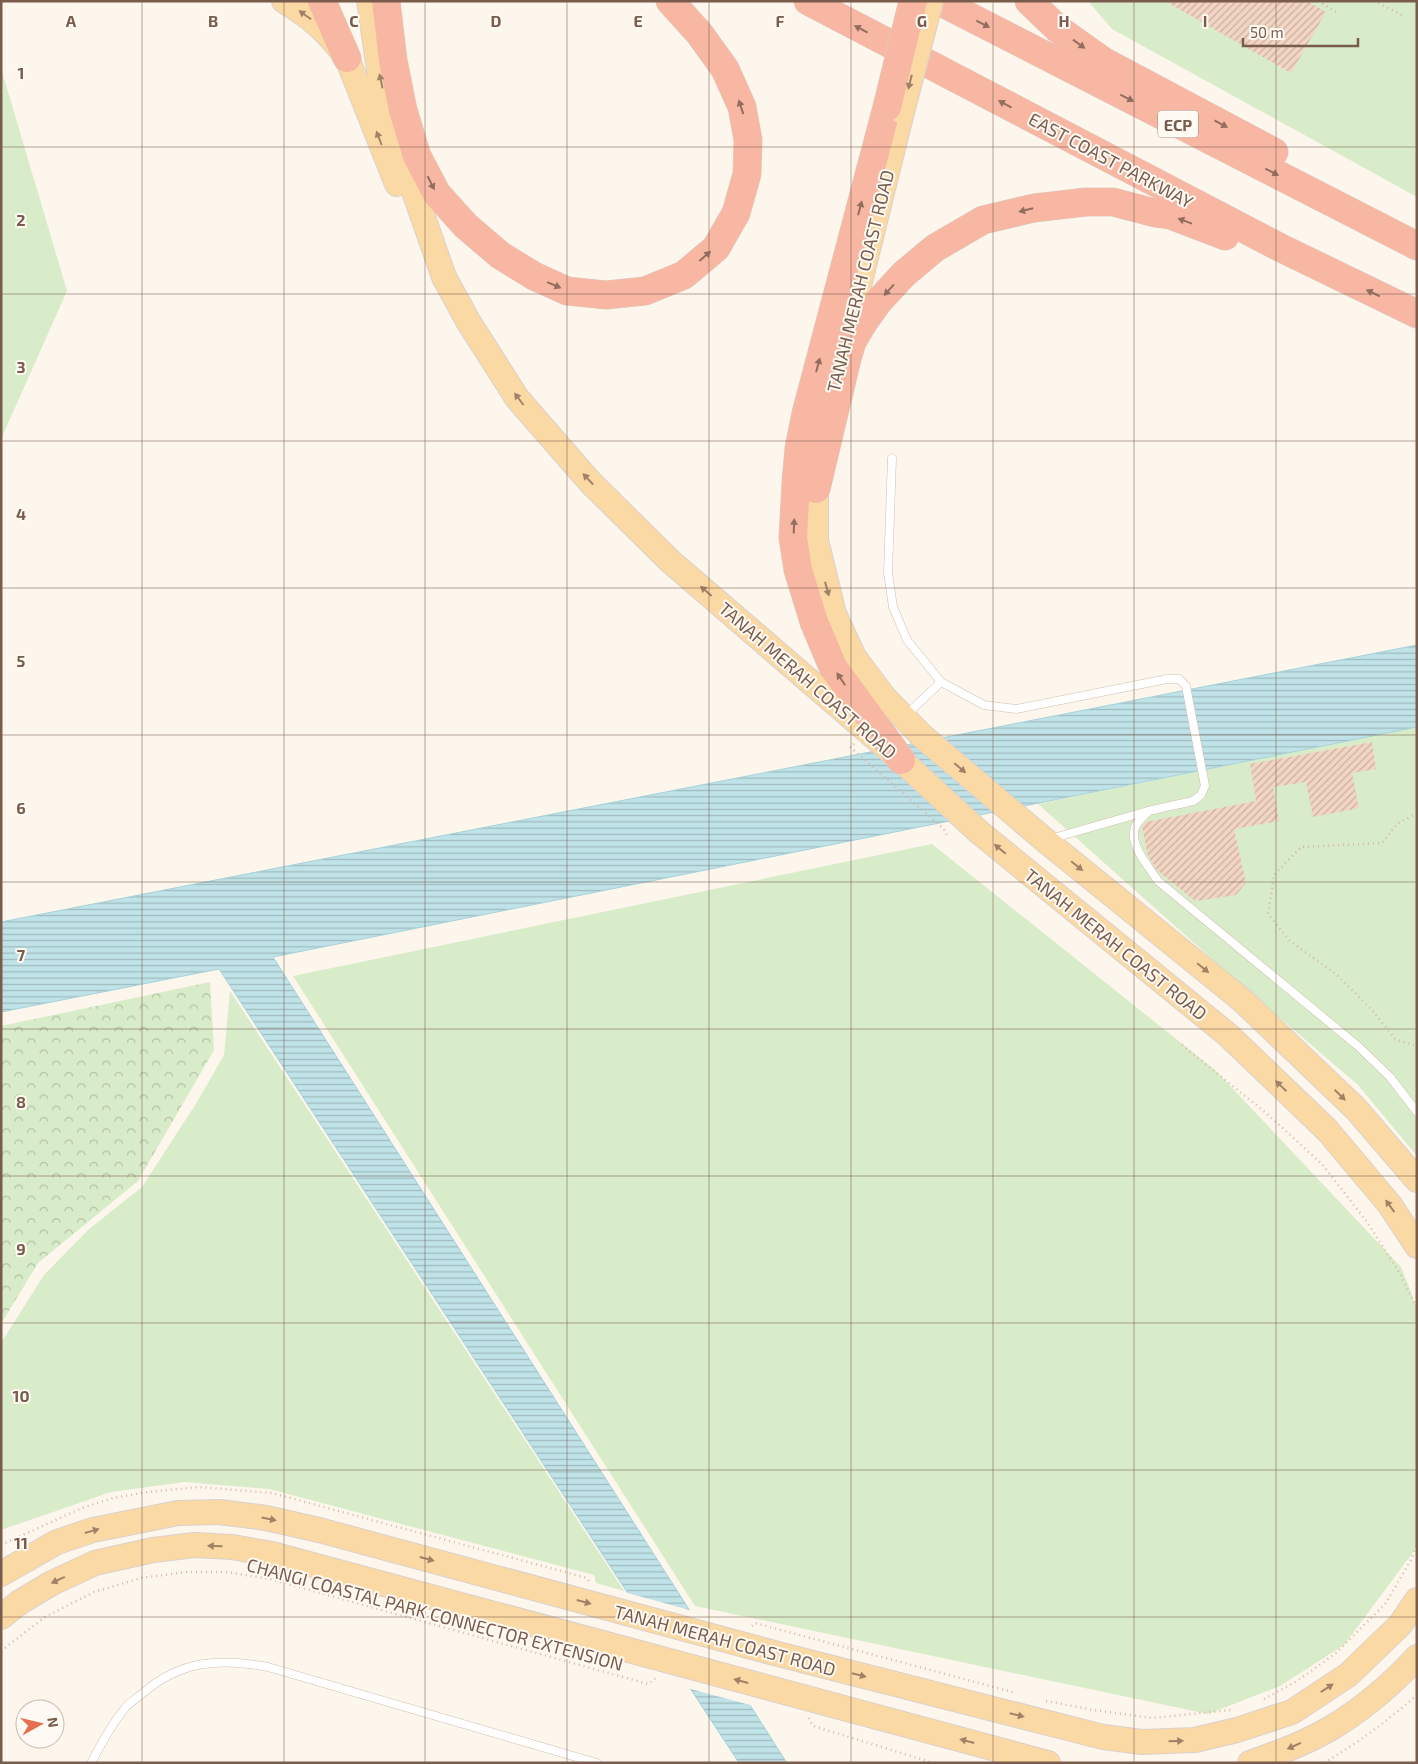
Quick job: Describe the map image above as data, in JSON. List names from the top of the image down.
{
  "streets": {
    "highway": ["ECP", "EAST COAST PARKWAY"],
    "main road": ["TANAH MERAH COAST ROAD"],
    "path": ["CHANGI COASTAL PARK CONNECTOR EXTENSION"]
  },
  "scale_bar": "50 m",
  "north": "right",
  "grid": {
    "columns": [
      "A",
      "B",
      "C",
      "D",
      "E",
      "F",
      "G",
      "H",
      "I"
    ],
    "rows": [
      "1",
      "2",
      "3",
      "4",
      "5",
      "6",
      "7",
      "8",
      "9",
      "10",
      "11"
    ]
  }
}
